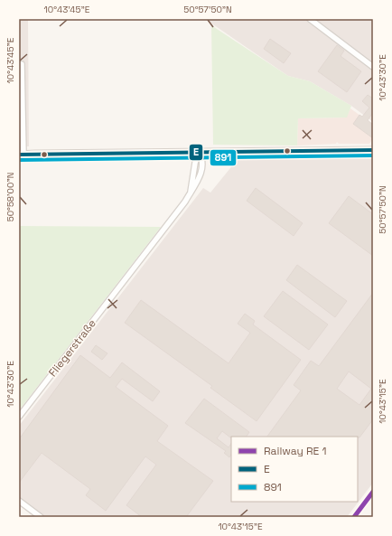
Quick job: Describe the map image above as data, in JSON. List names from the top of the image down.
{
  "streets": {
    "street": ["Fliegerstraße"]
  },
  "lines": ["transit line E", "transit line 891"],
  "legend": ["Railway RE 1", "E", "891"],
  "coordinates": [
    "10°43'45\"E",
    "50°57'50\"N",
    "10°43'30\"E",
    "50°58'00\"N",
    "10°43'15\"E"
  ]
}
